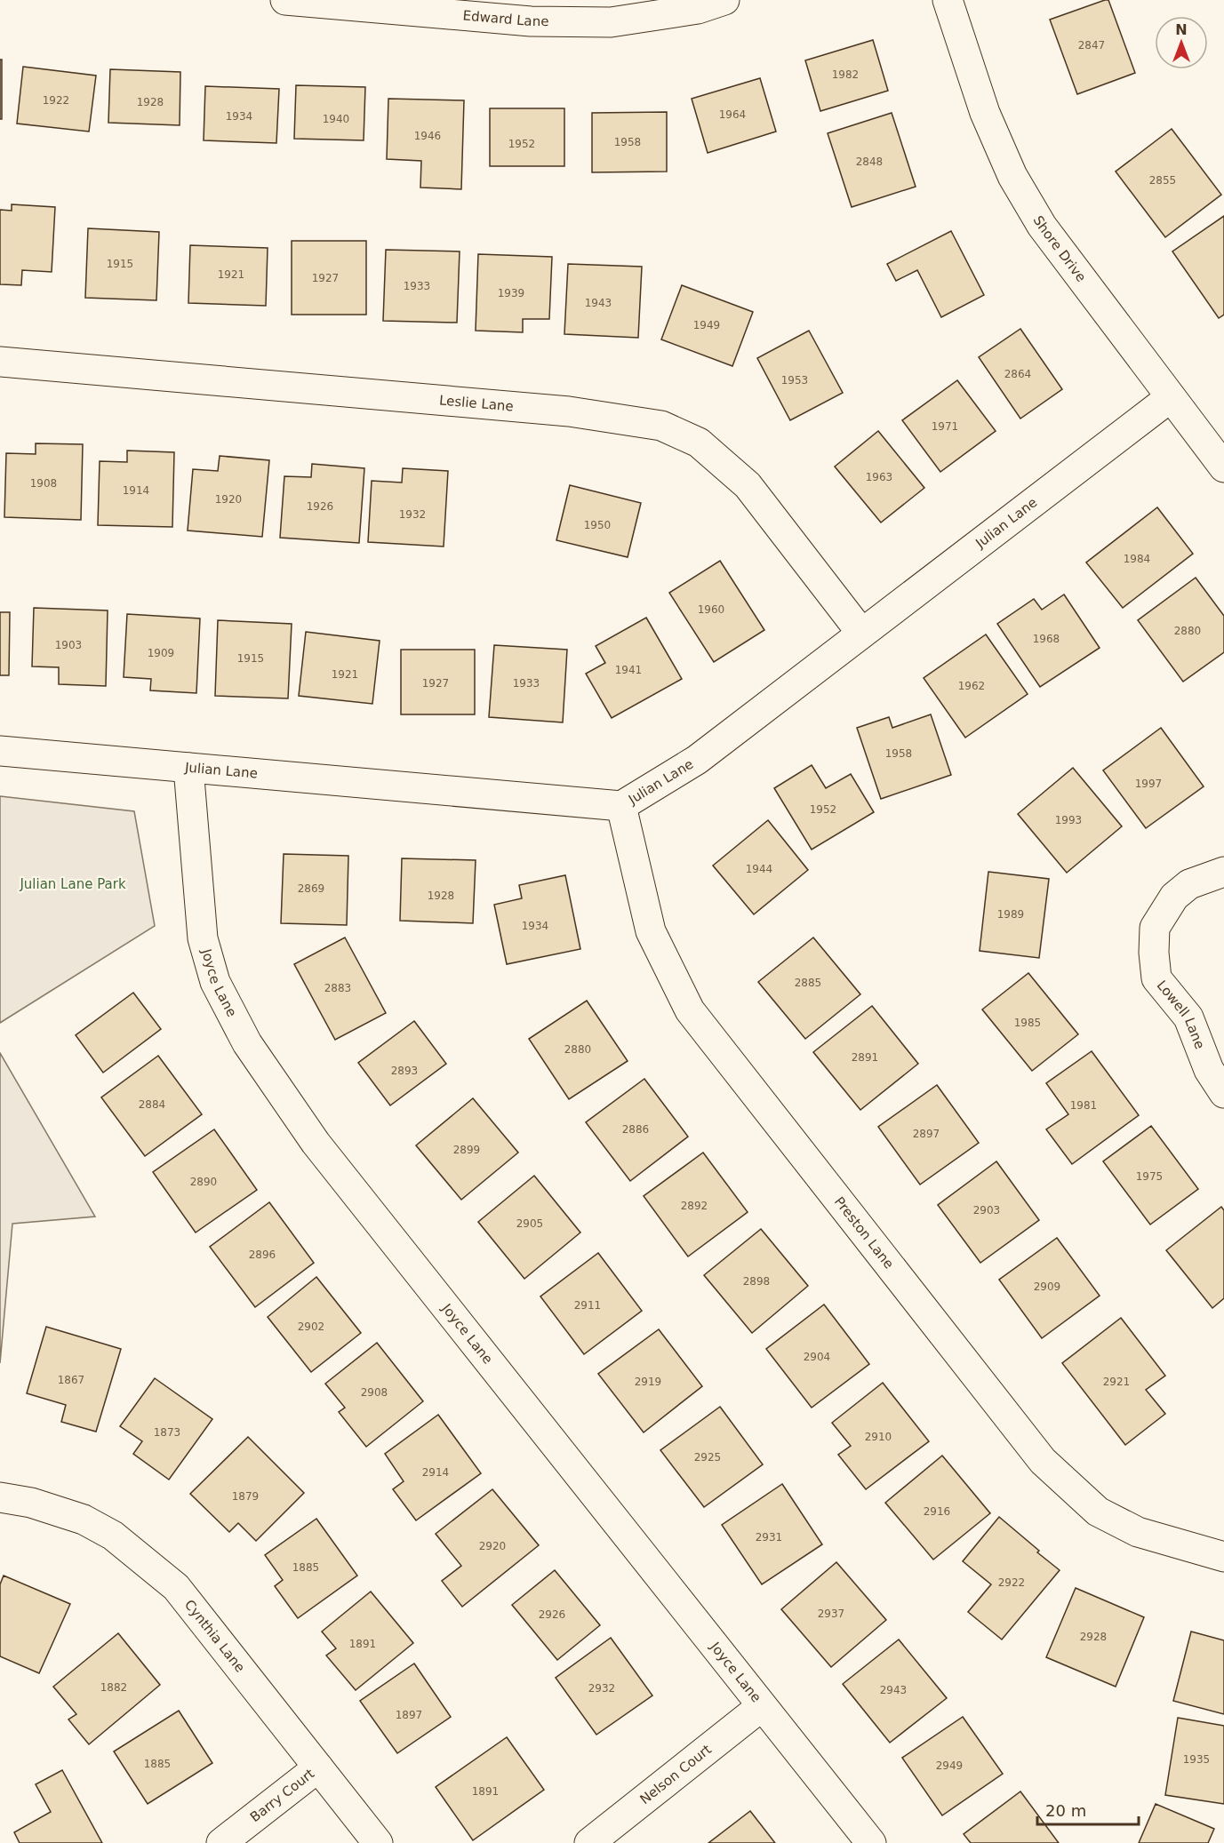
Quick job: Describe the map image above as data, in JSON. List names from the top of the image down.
{
  "streets": {
    "street": [
      "Edward Lane",
      "Shore Drive",
      "Leslie Lane",
      "Julian Lane",
      "Joyce Lane",
      "Lowell Lane",
      "Preston Lane",
      "Cynthia Lane",
      "Nelson Court",
      "Barry Court"
    ]
  },
  "crossings": [
    ["Shore Drive", "Julian Lane"],
    ["Leslie Lane", "Julian Lane"],
    ["Julian Lane", "Joyce Lane"],
    ["Julian Lane", "Preston Lane"],
    ["Joyce Lane", "Nelson Court"],
    ["Cynthia Lane", "Barry Court"]
  ],
  "parks": ["Julian Lane Park"],
  "house_numbers": [
    "2847",
    "1982",
    "1922",
    "1928",
    "1964",
    "1934",
    "1940",
    "1946",
    "1958",
    "1952",
    "2848",
    "2855",
    "1915",
    "1921",
    "1927",
    "1933",
    "1939",
    "1943",
    "1949",
    "2864",
    "1953",
    "1971",
    "1963",
    "1908",
    "1914",
    "1920",
    "1926",
    "1932",
    "1950",
    "1984",
    "1960",
    "2880",
    "1968",
    "1903",
    "1909",
    "1915",
    "1941",
    "1921",
    "1927",
    "1933",
    "1962",
    "1958",
    "1997",
    "1952",
    "1993",
    "1944",
    "2869",
    "1928",
    "1989",
    "1934",
    "2885",
    "2883",
    "1985",
    "2880",
    "2891",
    "2893",
    "2884",
    "1981",
    "2886",
    "2897",
    "2899",
    "1975",
    "2890",
    "2892",
    "2903",
    "2905",
    "2896",
    "2898",
    "2909",
    "2911",
    "2902",
    "2904",
    "1867",
    "2919",
    "2921",
    "2908",
    "1873",
    "2910",
    "2925",
    "2914",
    "1879",
    "2916",
    "2931",
    "2920",
    "1885",
    "2922",
    "2937",
    "2926",
    "2928",
    "1891",
    "1882",
    "2932",
    "2943",
    "1897",
    "1935",
    "1885",
    "2949",
    "1891"
  ],
  "scale_bar": "20 m",
  "north": "top"
}
